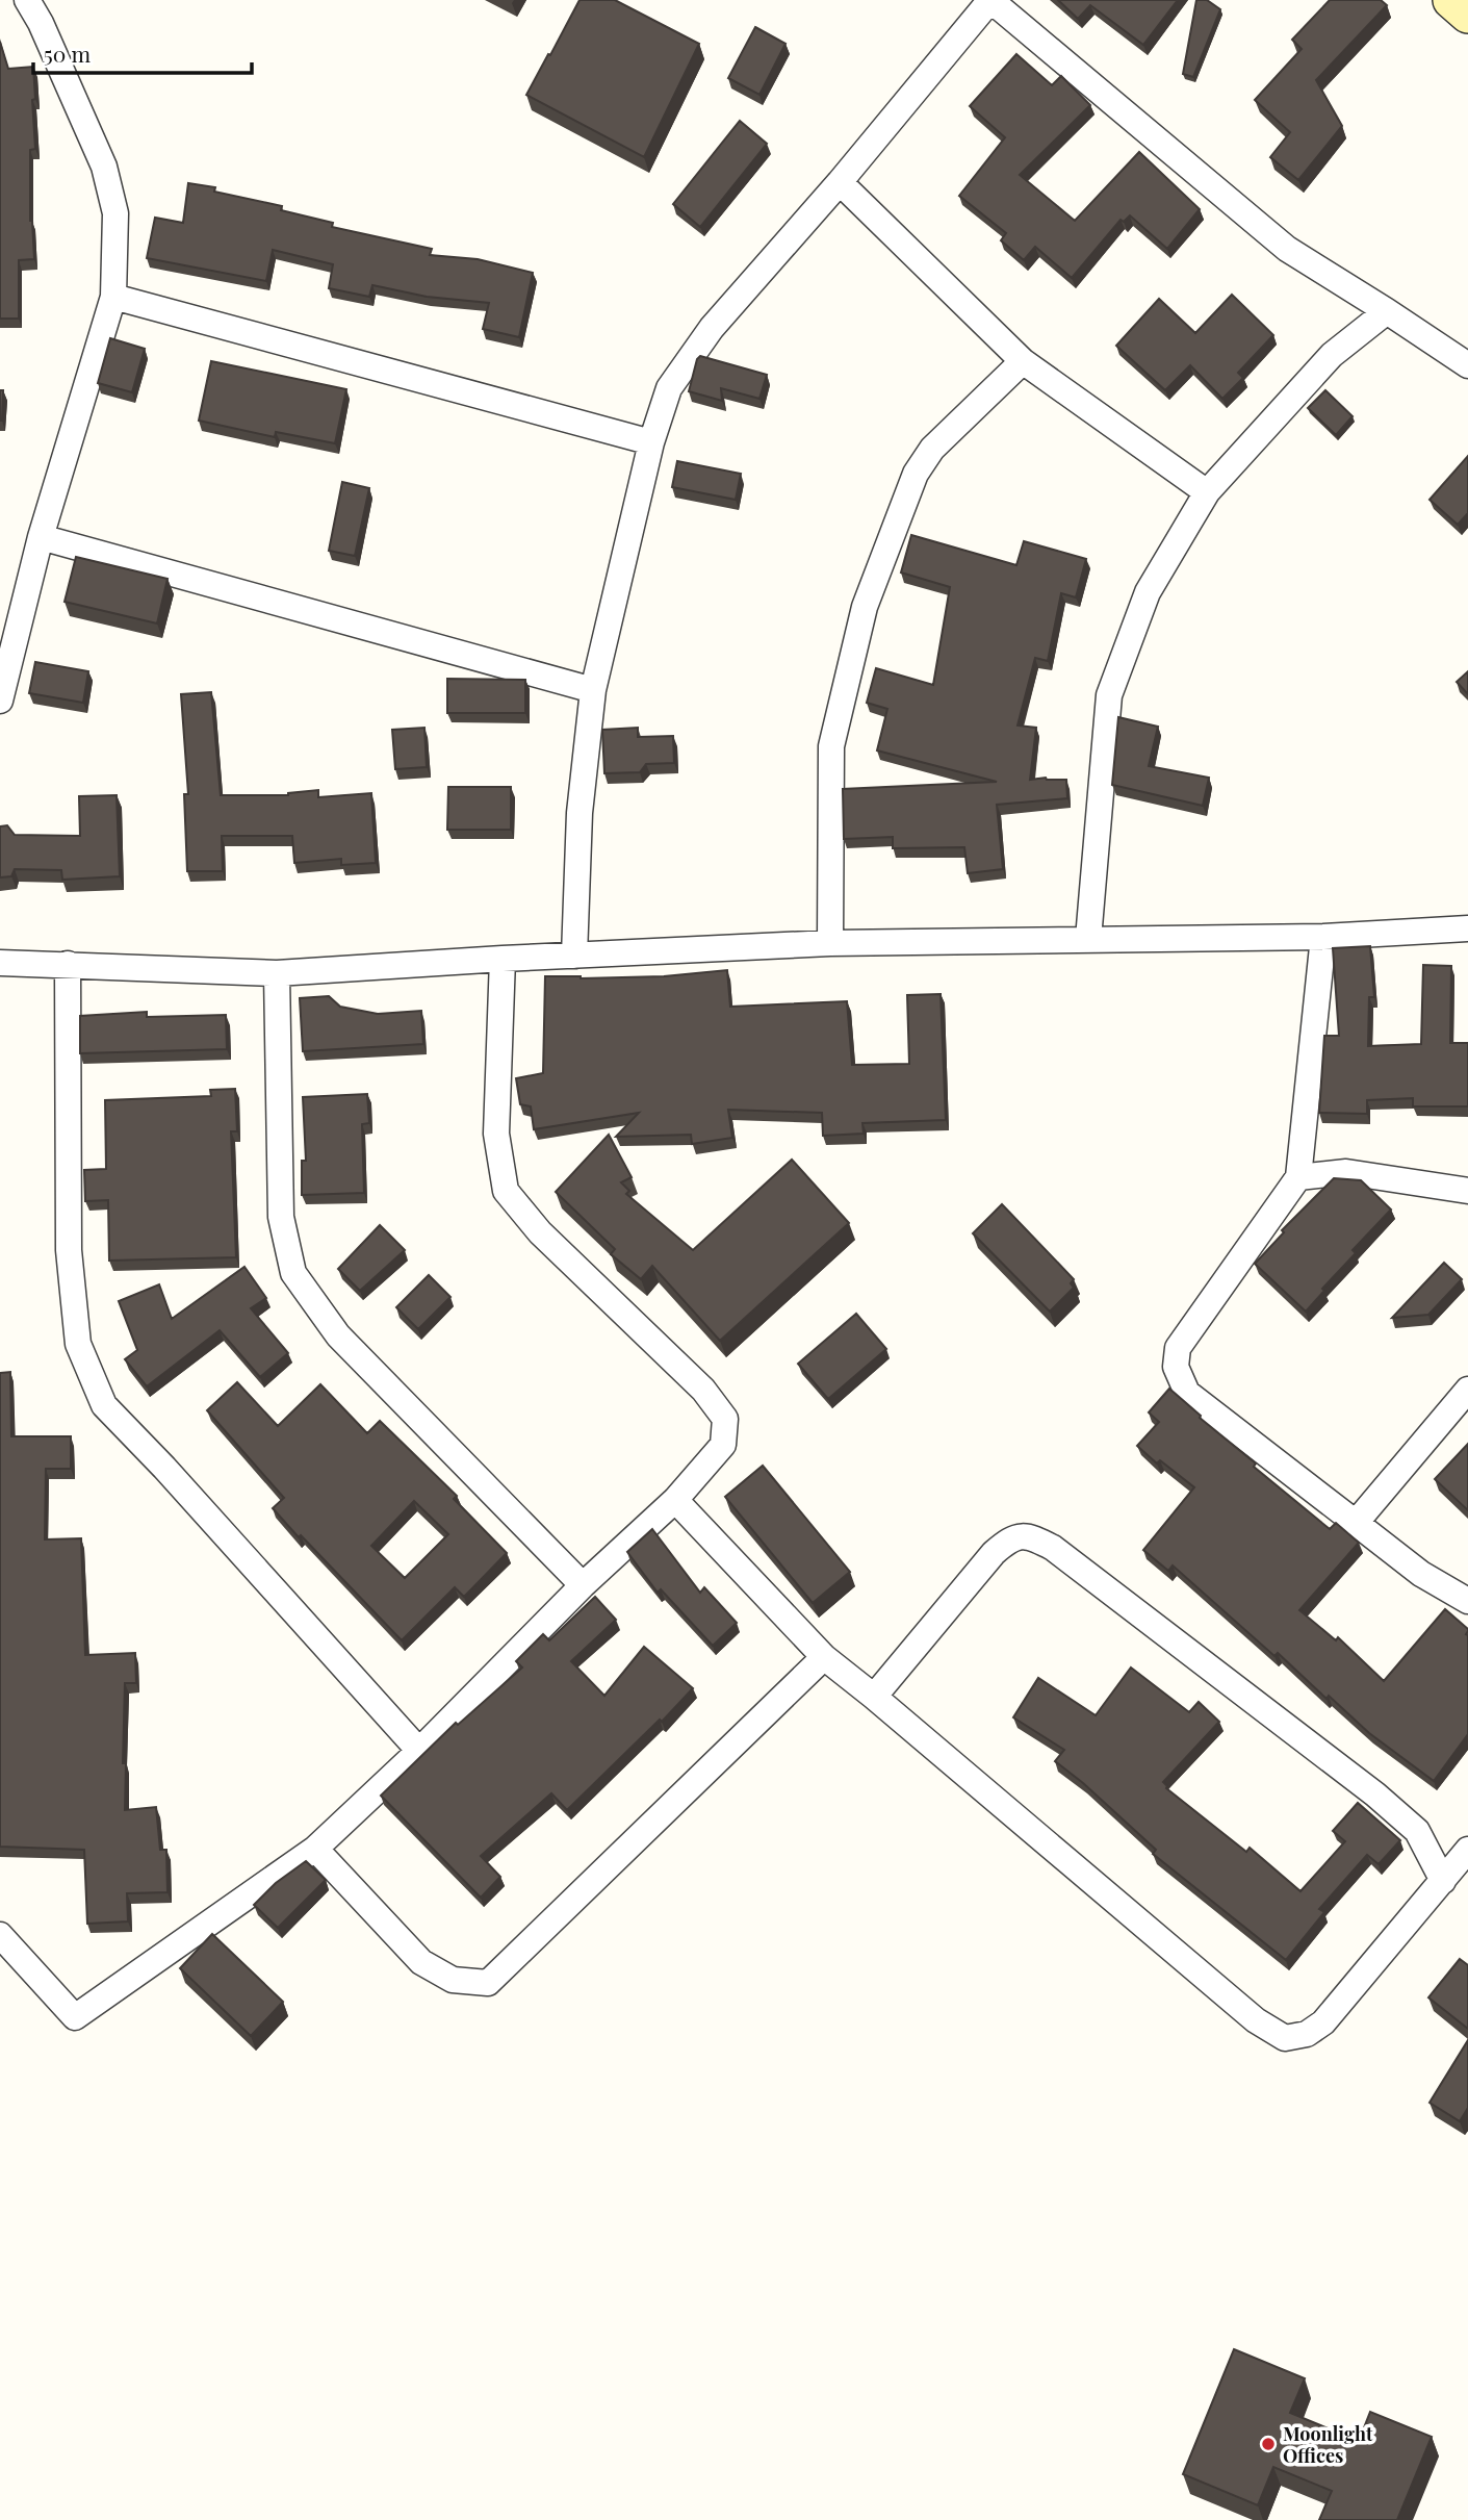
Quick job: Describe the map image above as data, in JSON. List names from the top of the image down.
{
  "places": ["Moonlight Offices"],
  "scale_bar": "50 m"
}
